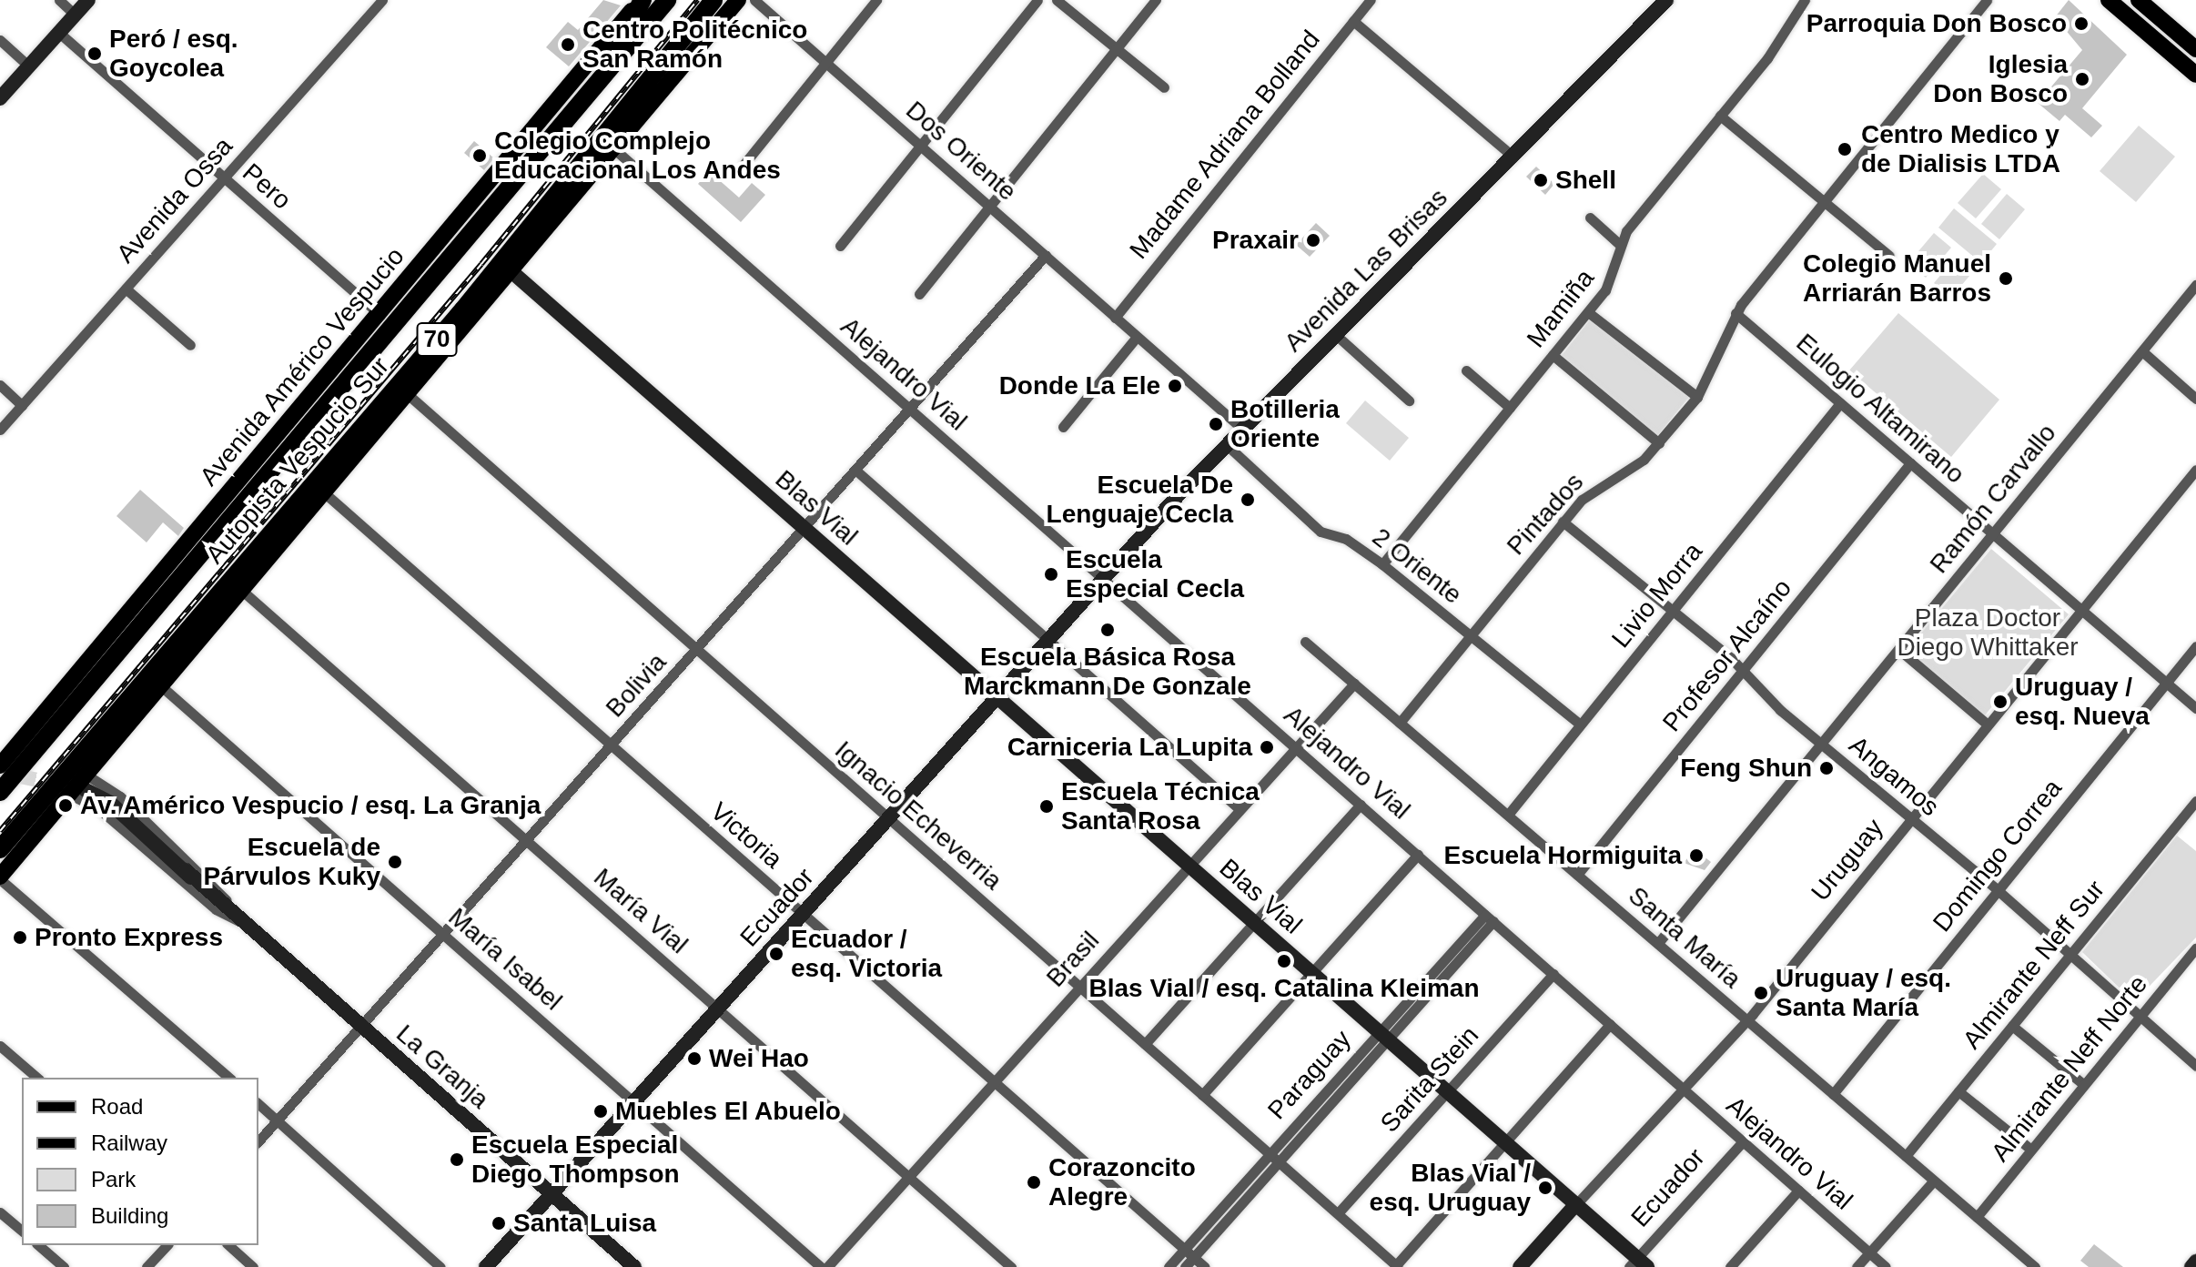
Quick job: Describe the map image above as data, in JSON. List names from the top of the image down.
{
  "streets": {
    "highway": ["70", "Autopista Vespucio Sur"],
    "main road": ["Avenida Américo Vespucio"],
    "street": [
      "Madame Adriana Bolland",
      "Dos Oriente",
      "Pero",
      "Avenida Ossa",
      "Avenida Las Brisas",
      "Mamiña",
      "Alejandro Vial",
      "Eulogio Altamirano",
      "Ramón Carvallo",
      "Blas Vial",
      "Pintados",
      "2 Oriente",
      "Livio Morra",
      "Profesor Alcaíno",
      "Bolivia",
      "Angamos",
      "Ignacio Echeverria",
      "Victoria",
      "Domingo Correa",
      "Uruguay",
      "Ecuador",
      "María Vial",
      "Santa María",
      "María Isabel",
      "Brasil",
      "Almirante Neff Sur",
      "La Granja",
      "Almirante Neff Norte",
      "Paraguay",
      "Sarita Stein"
    ]
  },
  "crossings": [
    ["Madame Adriana Bolland", "Dos Oriente"],
    ["Dos Oriente", "Avenida Las Brisas"],
    ["Dos Oriente", "Bolivia"],
    ["Pero", "Avenida Ossa"],
    ["Pero", "Avenida Américo Vespucio"],
    ["Avenida Las Brisas", "Alejandro Vial"],
    ["Avenida Las Brisas", "2 Oriente"],
    ["Avenida Las Brisas", "Ecuador"],
    ["Mamiña", "2 Oriente"],
    ["Alejandro Vial", "Bolivia"],
    ["Alejandro Vial", "Uruguay"],
    ["Alejandro Vial", "Ecuador"],
    ["Alejandro Vial", "Brasil"],
    ["Alejandro Vial", "Paraguay"],
    ["Alejandro Vial", "Sarita Stein"],
    ["Eulogio Altamirano", "Ramón Carvallo"],
    ["Eulogio Altamirano", "Pintados"],
    ["Eulogio Altamirano", "Livio Morra"],
    ["Eulogio Altamirano", "Profesor Alcaíno"],
    ["Eulogio Altamirano", "Domingo Correa"],
    ["Eulogio Altamirano", "Uruguay"],
    ["Ramón Carvallo", "Angamos"],
    ["Ramón Carvallo", "Santa María"],
    ["Blas Vial", "Bolivia"],
    ["Blas Vial", "Uruguay"],
    ["Blas Vial", "Ecuador"],
    ["Blas Vial", "Brasil"],
    ["Blas Vial", "Paraguay"],
    ["Blas Vial", "Sarita Stein"],
    ["Pintados", "2 Oriente"],
    ["Pintados", "Angamos"],
    ["Pintados", "Santa María"],
    ["2 Oriente", "Livio Morra"],
    ["Livio Morra", "Angamos"],
    ["Livio Morra", "Santa María"],
    ["Profesor Alcaíno", "Angamos"],
    ["Profesor Alcaíno", "Santa María"],
    ["Bolivia", "Ignacio Echeverria"],
    ["Bolivia", "Victoria"],
    ["Bolivia", "María Vial"],
    ["Bolivia", "María Isabel"],
    ["Bolivia", "La Granja"],
    ["Angamos", "Domingo Correa"],
    ["Angamos", "Uruguay"],
    ["Angamos", "Almirante Neff Sur"],
    ["Angamos", "Almirante Neff Norte"],
    ["Ignacio Echeverria", "Ecuador"],
    ["Ignacio Echeverria", "Brasil"],
    ["Ignacio Echeverria", "Paraguay"],
    ["Ignacio Echeverria", "Sarita Stein"],
    ["Victoria", "Ecuador"],
    ["Victoria", "Brasil"],
    ["Victoria", "Paraguay"],
    ["Domingo Correa", "Santa María"],
    ["Uruguay", "Santa María"],
    ["Ecuador", "María Vial"],
    ["Ecuador", "María Isabel"],
    ["Ecuador", "La Granja"],
    ["María Vial", "Brasil"],
    ["Santa María", "Brasil"],
    ["Santa María", "Almirante Neff Sur"],
    ["Santa María", "Almirante Neff Norte"]
  ],
  "parks": ["Plaza Doctor Diego Whittaker"],
  "places": [
    "Parroquia Don Bosco",
    "Centro Politécnico San Ramón",
    "Peró / esq. Goycolea",
    "Iglesia Don Bosco",
    "Centro Medico y de Dialisis LTDA",
    "Colegio Complejo Educacional Los Andes",
    "Shell",
    "Praxair",
    "Colegio Manuel Arriarán Barros",
    "Donde La Ele",
    "Botilleria Oriente",
    "Escuela De Lenguaje Cecla",
    "Escuela Especial Cecla",
    "Escuela Básica Rosa Marckmann De Gonzale",
    "Uruguay / esq. Nueva",
    "Carniceria La Lupita",
    "Feng Shun",
    "Av. Américo Vespucio / esq. La Granja",
    "Escuela Técnica Santa Rosa",
    "Escuela Hormiguita",
    "Escuela de Párvulos Kuky",
    "Pronto Express",
    "Ecuador / esq. Victoria",
    "Blas Vial / esq. Catalina Kleiman",
    "Uruguay / esq. Santa María",
    "Wei Hao",
    "Muebles El Abuelo",
    "Escuela Especial Diego Thompson",
    "Corazoncito Alegre",
    "Blas Vial / esq. Uruguay",
    "Santa Luisa"
  ],
  "legend": [
    "Road",
    "Railway",
    "Park",
    "Building"
  ]
}
